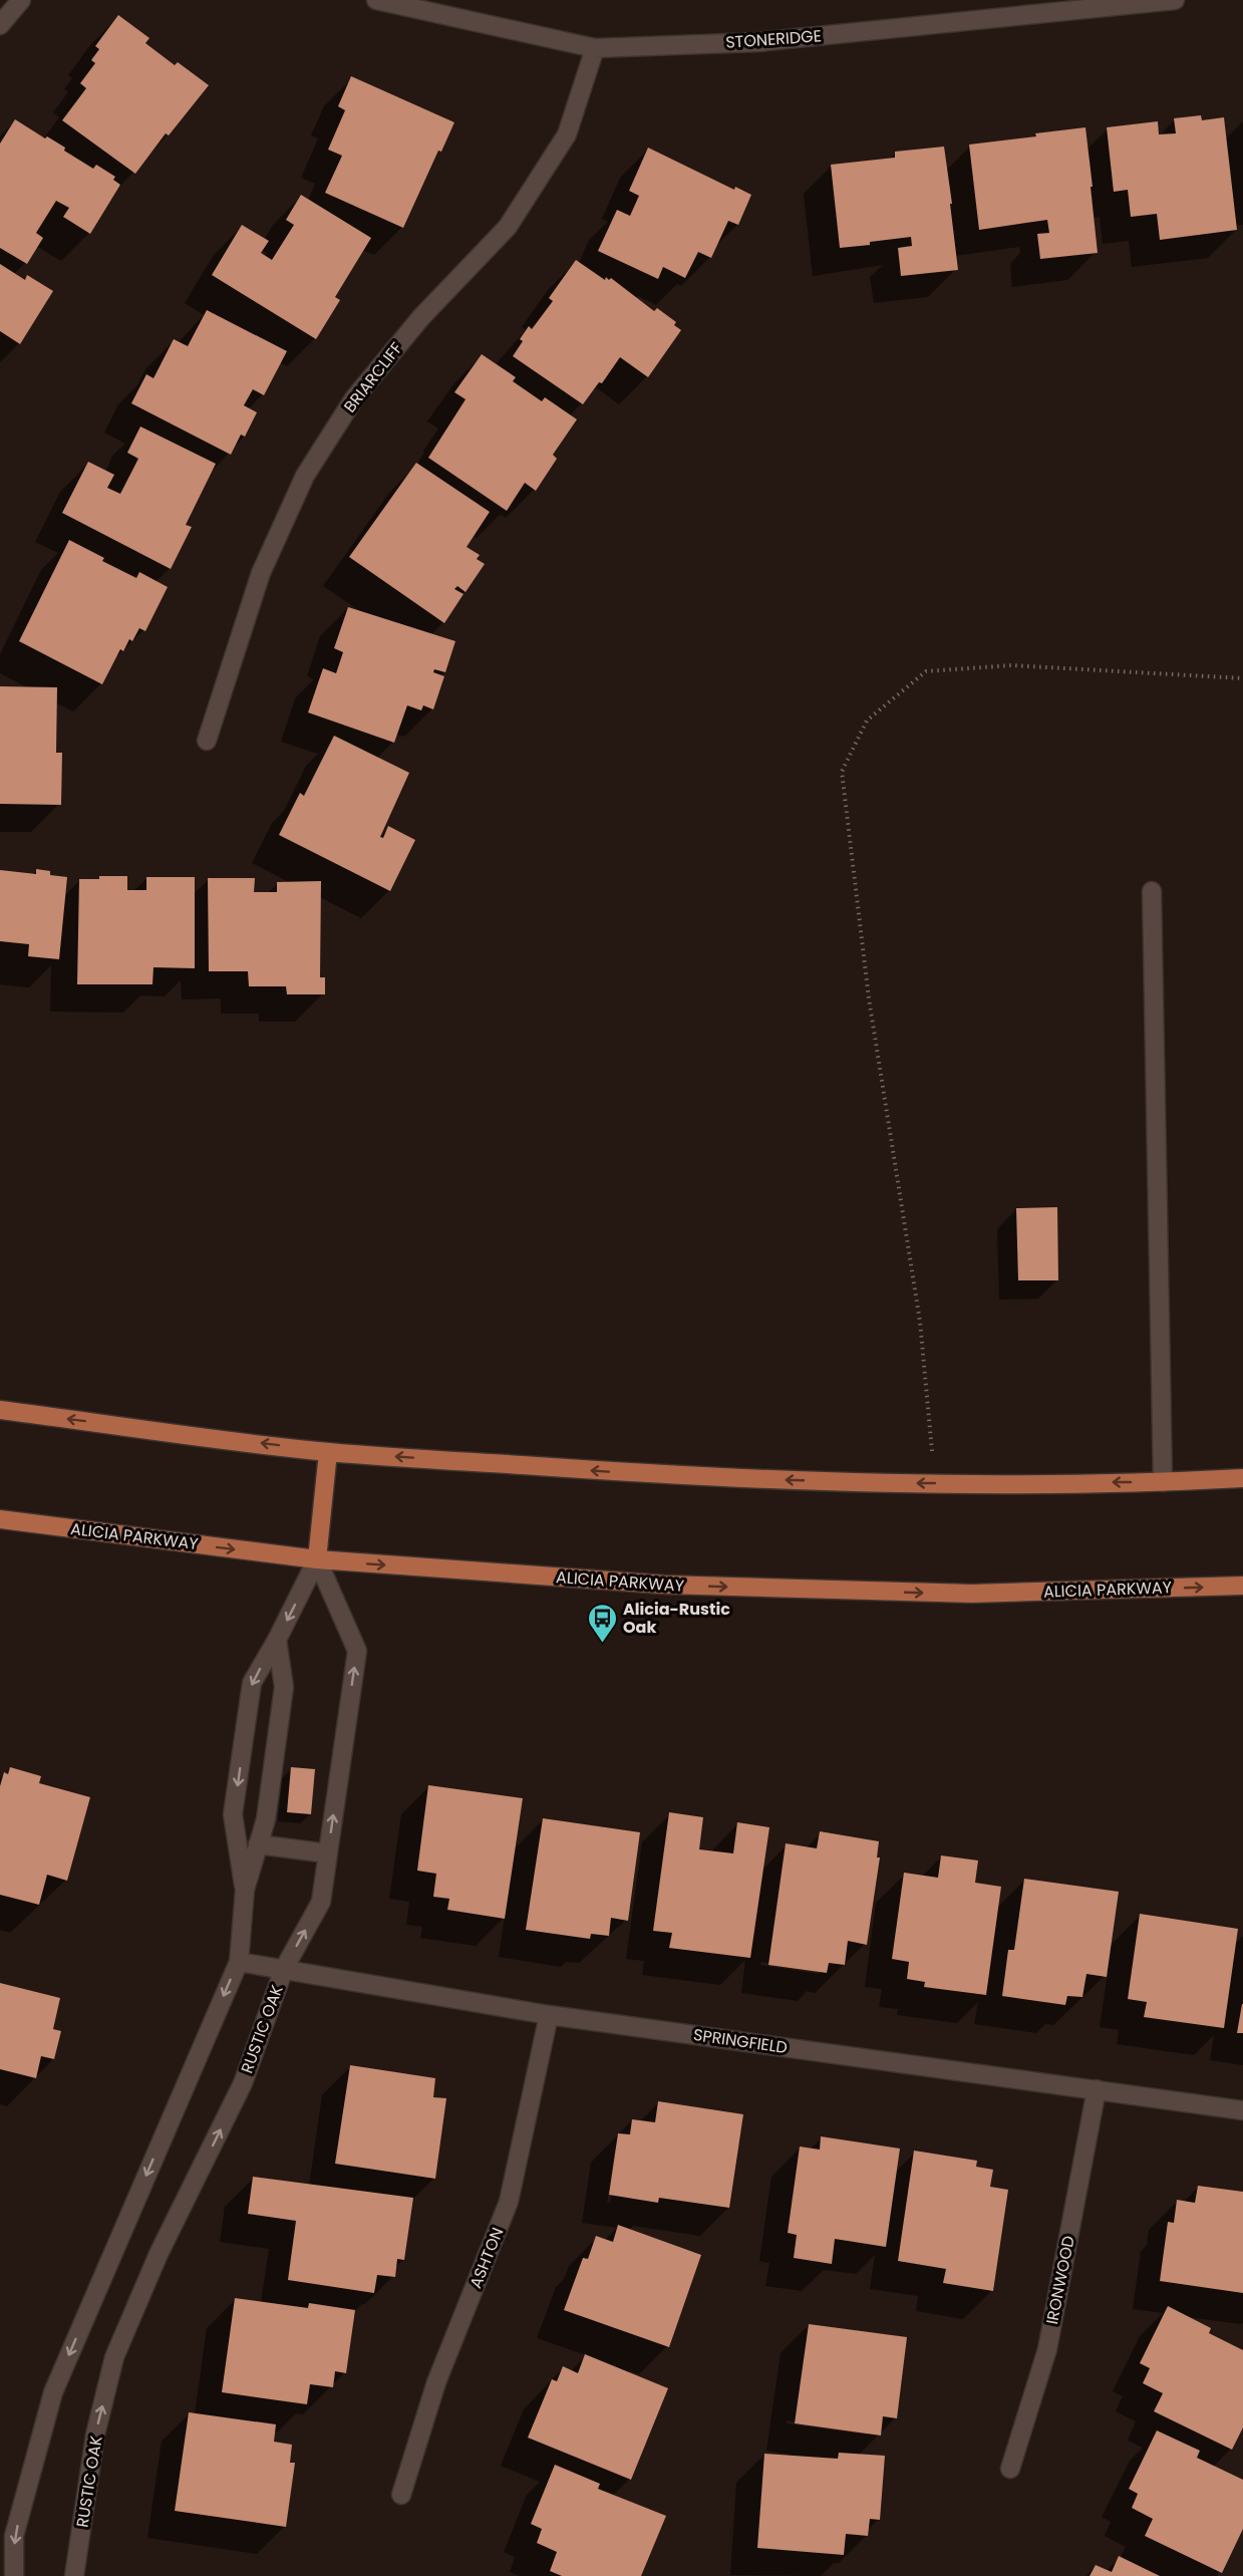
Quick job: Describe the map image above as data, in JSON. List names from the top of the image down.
{
  "streets": {
    "main road": ["ALICIA PARKWAY"],
    "street": [
      "STONERIDGE",
      "BRIARCLIFF",
      "RUSTIC OAK",
      "SPRINGFIELD",
      "ASHTON",
      "IRONWOOD"
    ]
  },
  "crossings": [
    ["STONERIDGE", "BRIARCLIFF"],
    ["ALICIA PARKWAY", "RUSTIC OAK"],
    ["RUSTIC OAK", "SPRINGFIELD"],
    ["SPRINGFIELD", "ASHTON"],
    ["SPRINGFIELD", "IRONWOOD"]
  ],
  "places": {
    "bus stop": ["Alicia-Rustic Oak"]
  }
}
